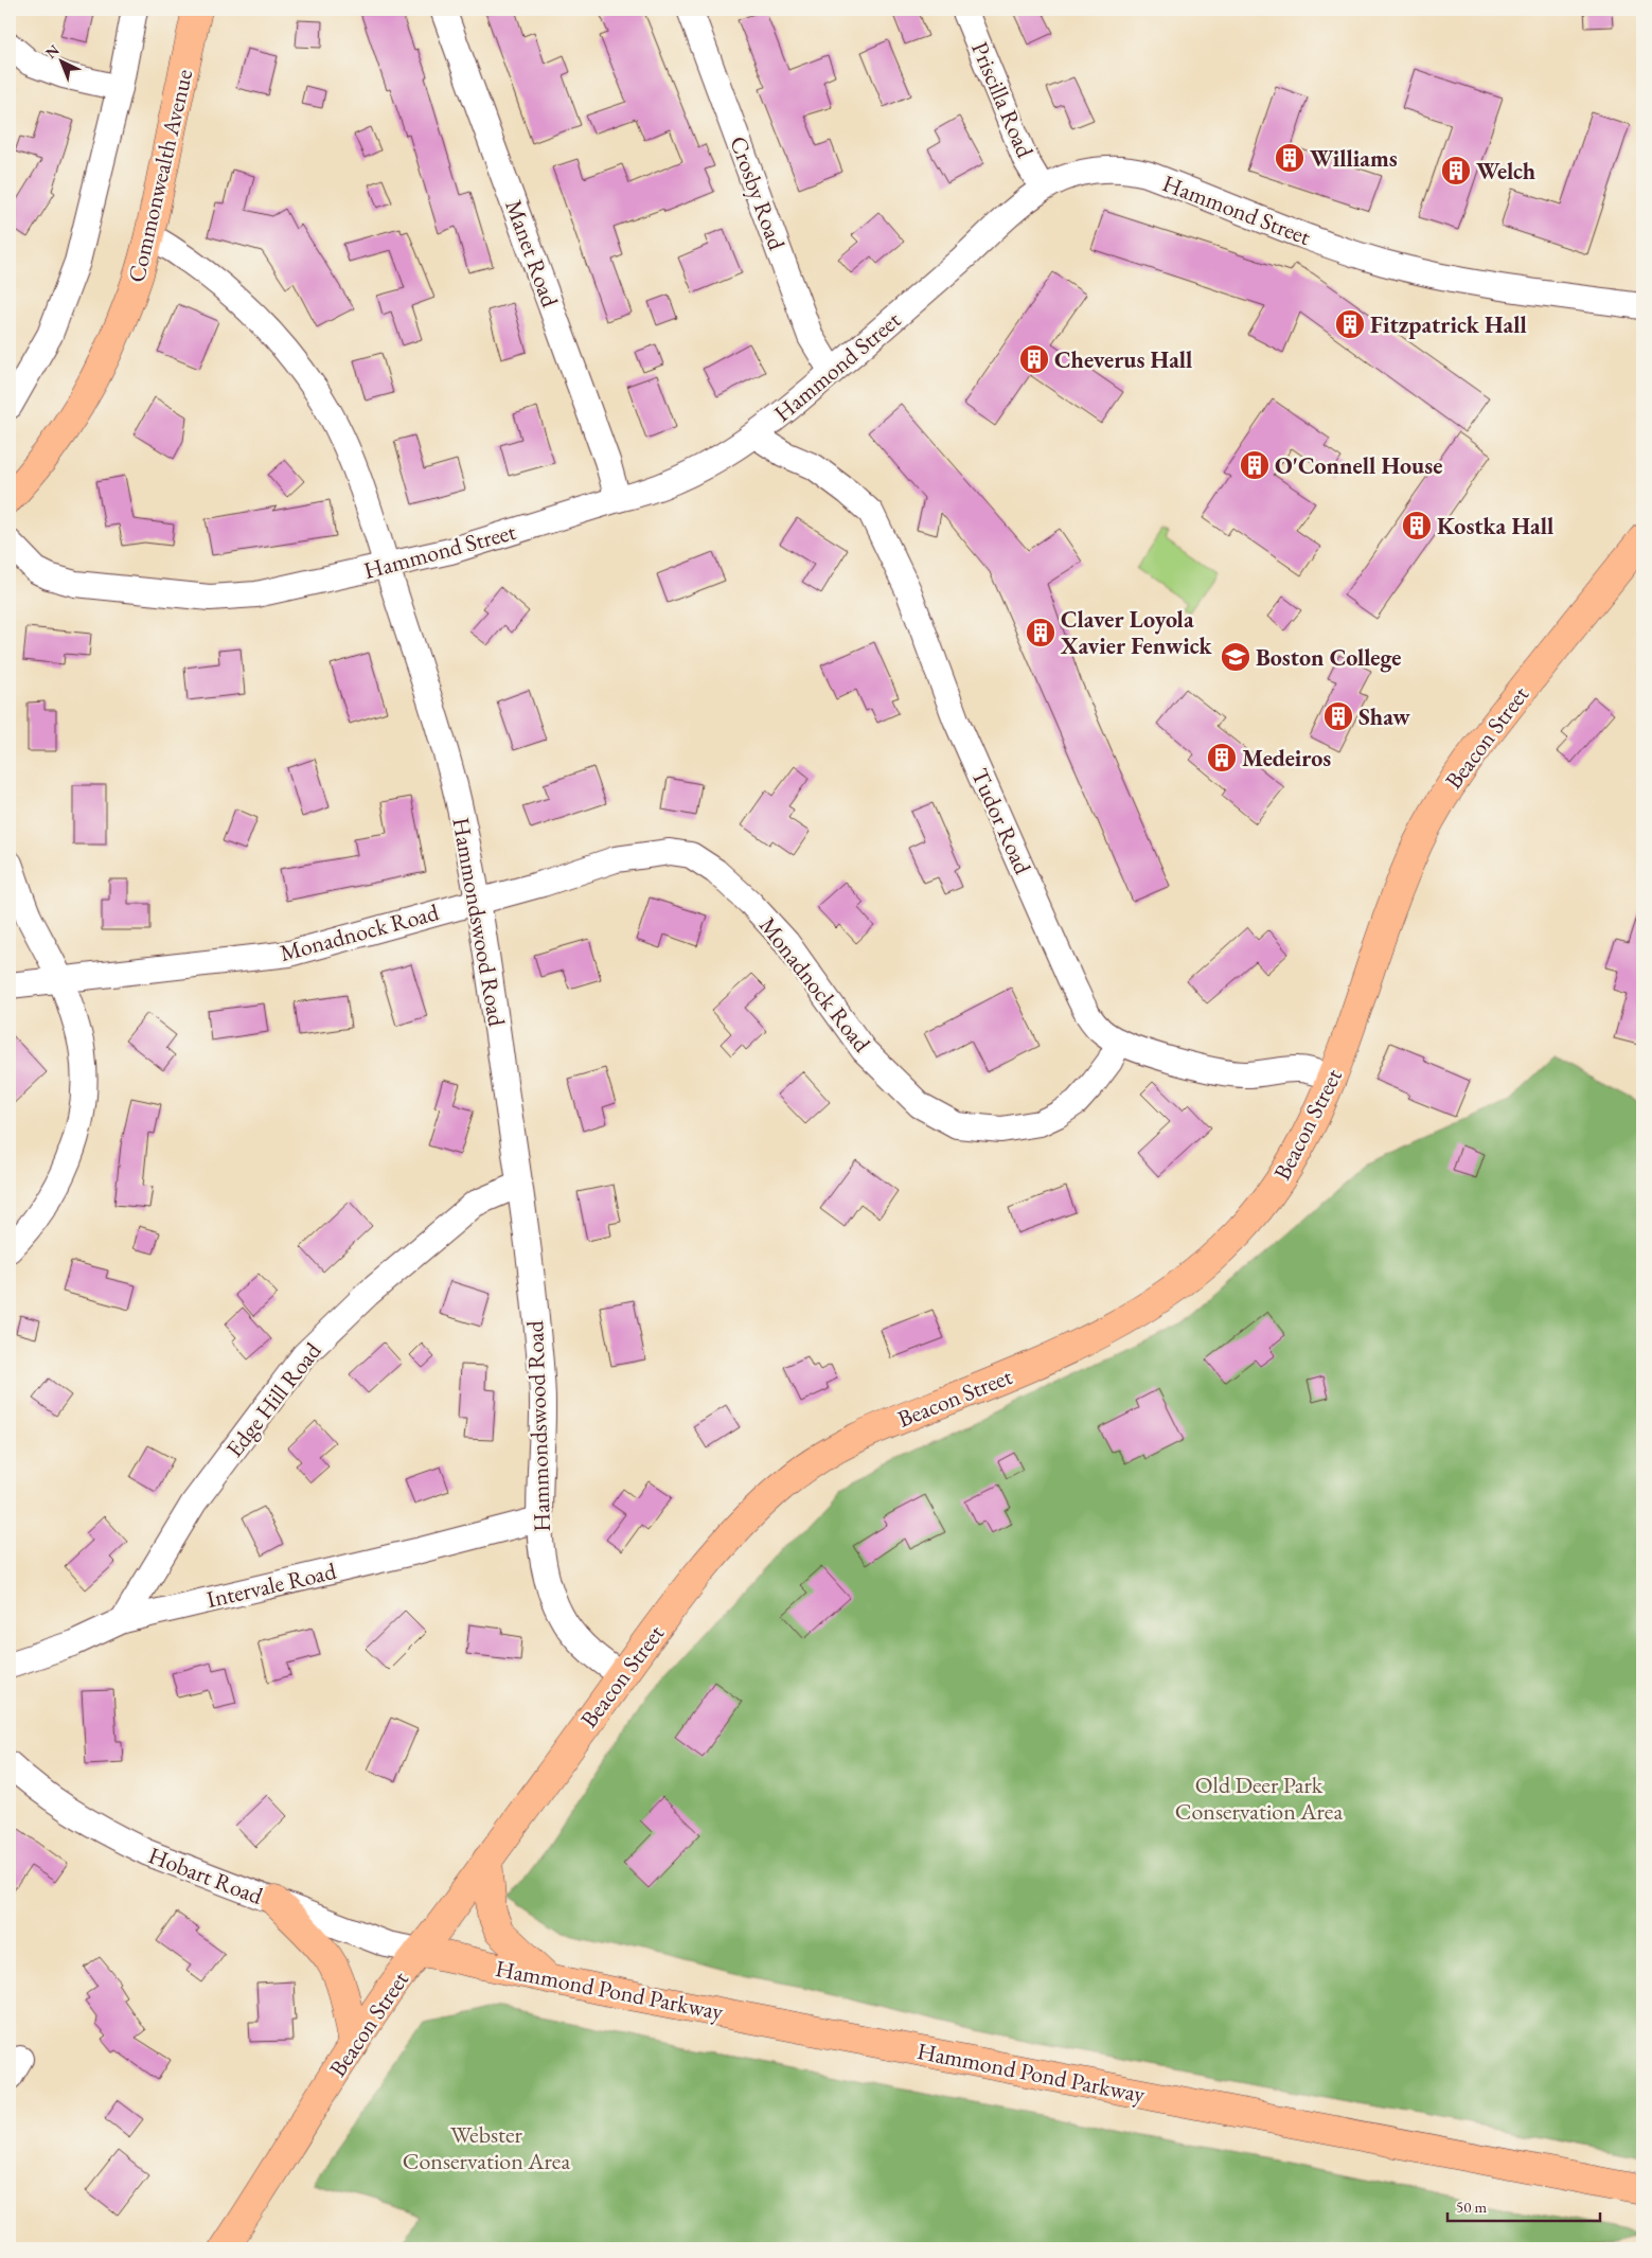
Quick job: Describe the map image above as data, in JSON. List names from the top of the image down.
{
  "streets": {
    "main road": ["Commonwealth Avenue", "Beacon Street", "Hammond Pond Parkway"],
    "street": [
      "Priscilla Road",
      "Crosby Road",
      "Hammond Street",
      "Manet Road",
      "Tudor Road",
      "Hammondswood Road",
      "Monadnock Road",
      "Edge Hill Road",
      "Intervale Road",
      "Hobart Road"
    ]
  },
  "crossings": [
    ["Priscilla Road", "Hammond Street"],
    ["Commonwealth Avenue", "Hammondswood Road"],
    ["Crosby Road", "Hammond Street"],
    ["Hammond Street", "Manet Road"],
    ["Hammond Street", "Tudor Road"],
    ["Hammond Street", "Hammondswood Road"],
    ["Beacon Street", "Tudor Road"],
    ["Beacon Street", "Hammondswood Road"],
    ["Beacon Street", "Hobart Road"],
    ["Beacon Street", "Hammond Pond Parkway"],
    ["Tudor Road", "Monadnock Road"],
    ["Hammondswood Road", "Monadnock Road"],
    ["Hammondswood Road", "Edge Hill Road"],
    ["Hammondswood Road", "Intervale Road"],
    ["Edge Hill Road", "Intervale Road"],
    ["Hobart Road", "Hammond Pond Parkway"]
  ],
  "parks": ["Old Deer Park Conservation Area", "Webster Conservation Area"],
  "places": {
    "building": [
      "Williams",
      "Welch",
      "Fitzpatrick Hall",
      "Cheverus Hall",
      "O'Connell House",
      "Kostka Hall",
      "Claver Loyola Xavier Fenwick",
      "Shaw",
      "Medeiros"
    ],
    "school or university": ["Boston College"]
  },
  "scale_bar": "50 m",
  "north": "top left"
}
